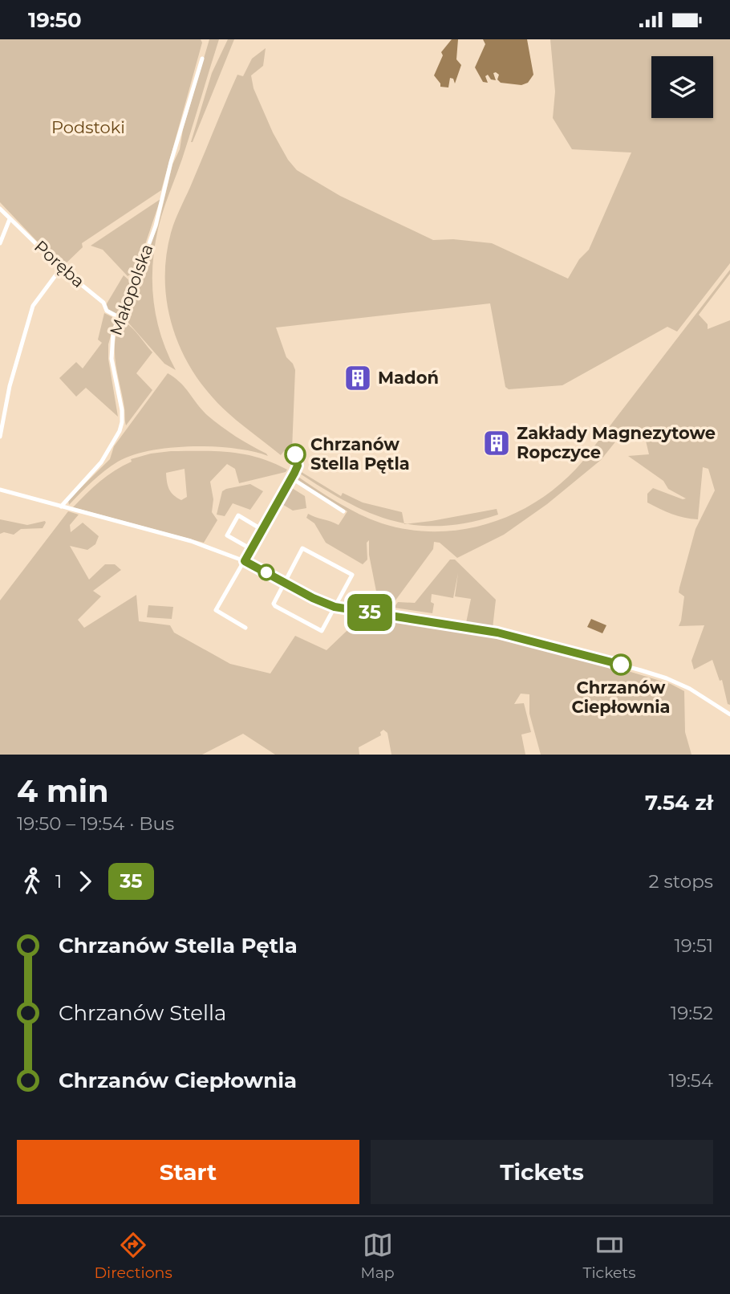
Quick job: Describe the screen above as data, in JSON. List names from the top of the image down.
{
  "streets": {
    "street": ["Poręba", "Małopolska"]
  },
  "crossings": [
    ["Poręba", "Małopolska"]
  ],
  "parks": ["Podstoki"],
  "places": {
    "building": ["Madoń", "Zakłady Magnezytowe Ropczyce"],
    "other": ["Chrzanów Stella Pętla", "Chrzanów Ciepłownia"]
  },
  "lines": ["bus line 35"],
  "page": {
    "status": "19:50",
    "on_map": "35",
    "heading": ["4 min", "19:50 – 19:54 · Bus", "7.54 zł"],
    "legs": ["1", "35", "2 stops"],
    "list": [
      {
        "name": "Chrzanów Stella Pętla",
        "value": "19:51"
      },
      {
        "name": "Chrzanów Stella",
        "value": "19:52"
      },
      {
        "name": "Chrzanów Ciepłownia",
        "value": "19:54"
      }
    ],
    "buttons": ["Start", "Tickets"],
    "tabs": ["Directions", "Map", "Tickets"]
  }
}
